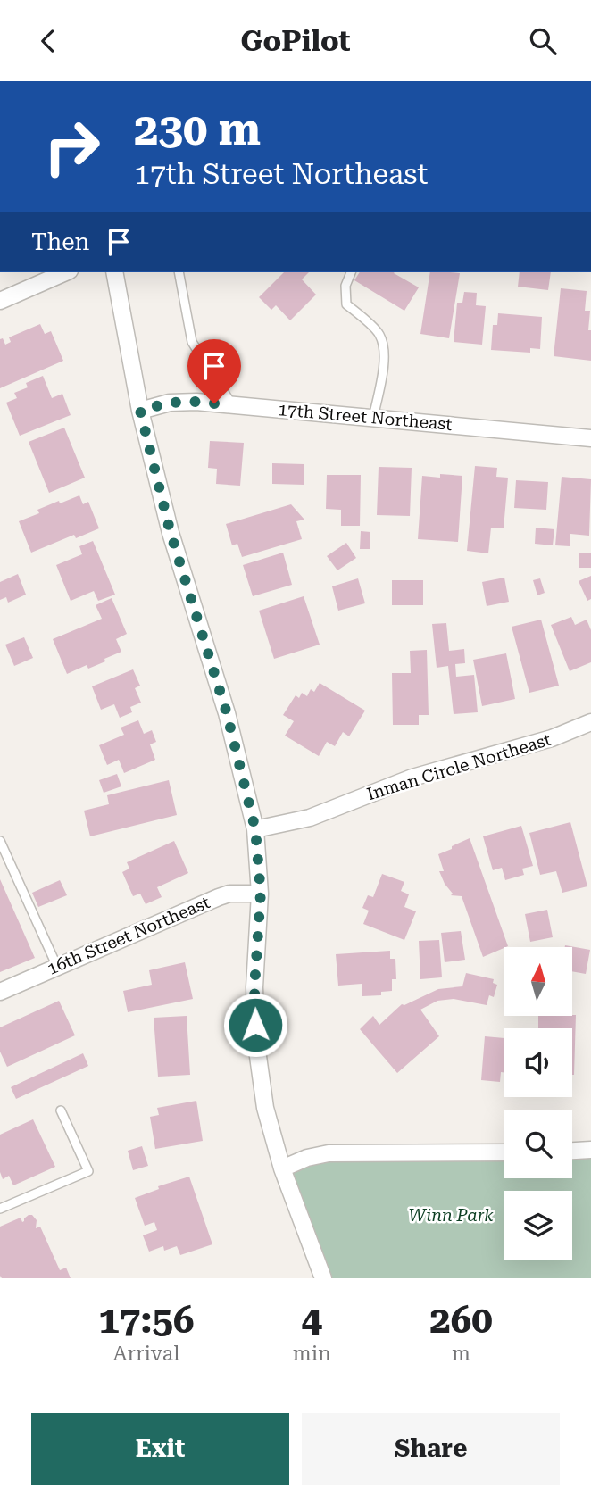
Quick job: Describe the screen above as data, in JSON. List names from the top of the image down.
{
  "streets": {
    "street": ["17th Street Northeast", "Inman Circle Northeast", "16th Street Northeast"]
  },
  "parks": ["Winn Park"],
  "north": "top",
  "page": {
    "header": "GoPilot",
    "turn": ["230 m", "17th Street Northeast"],
    "then": "Then",
    "eta": [
      "17:56",
      "Arrival",
      "4",
      "min",
      "260",
      "m"
    ],
    "buttons": ["Exit", "Share"]
  }
}
